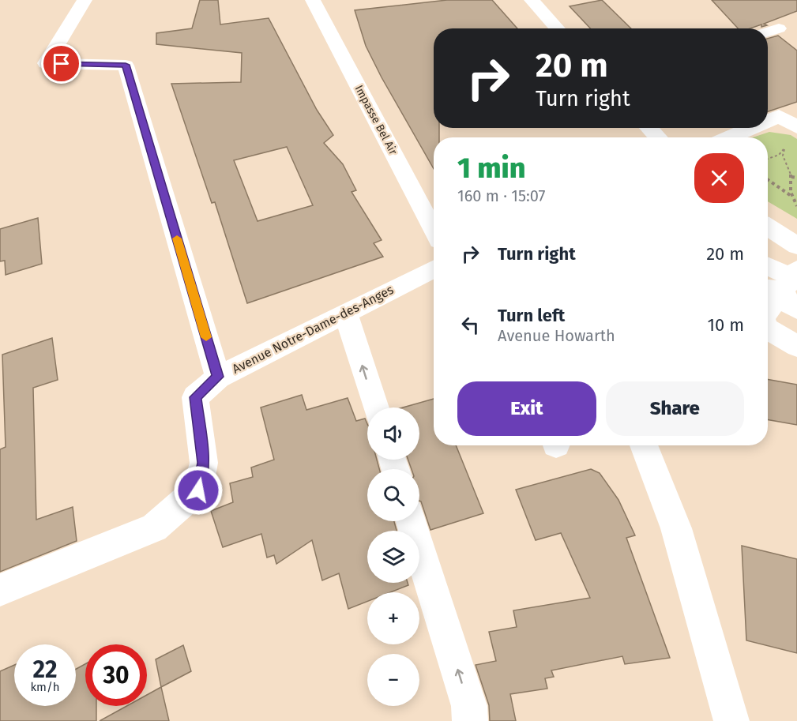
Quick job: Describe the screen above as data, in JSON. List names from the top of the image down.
{
  "streets": {
    "street": ["Impasse Bel Air", "Avenue Notre-Dame-des-Anges"]
  },
  "page": {
    "turn": ["20 m", "Turn right"],
    "heading": ["1 min", "160 m · 15:07"],
    "list": [
      {
        "name": "Turn right",
        "value": "20 m"
      },
      {
        "name": "Turn left",
        "note": "Avenue Howarth",
        "value": "10 m"
      }
    ],
    "buttons": ["Exit", "Share"],
    "map_buttons": ["+", "−"],
    "speed": "22 km/h",
    "limit": "30"
  }
}
